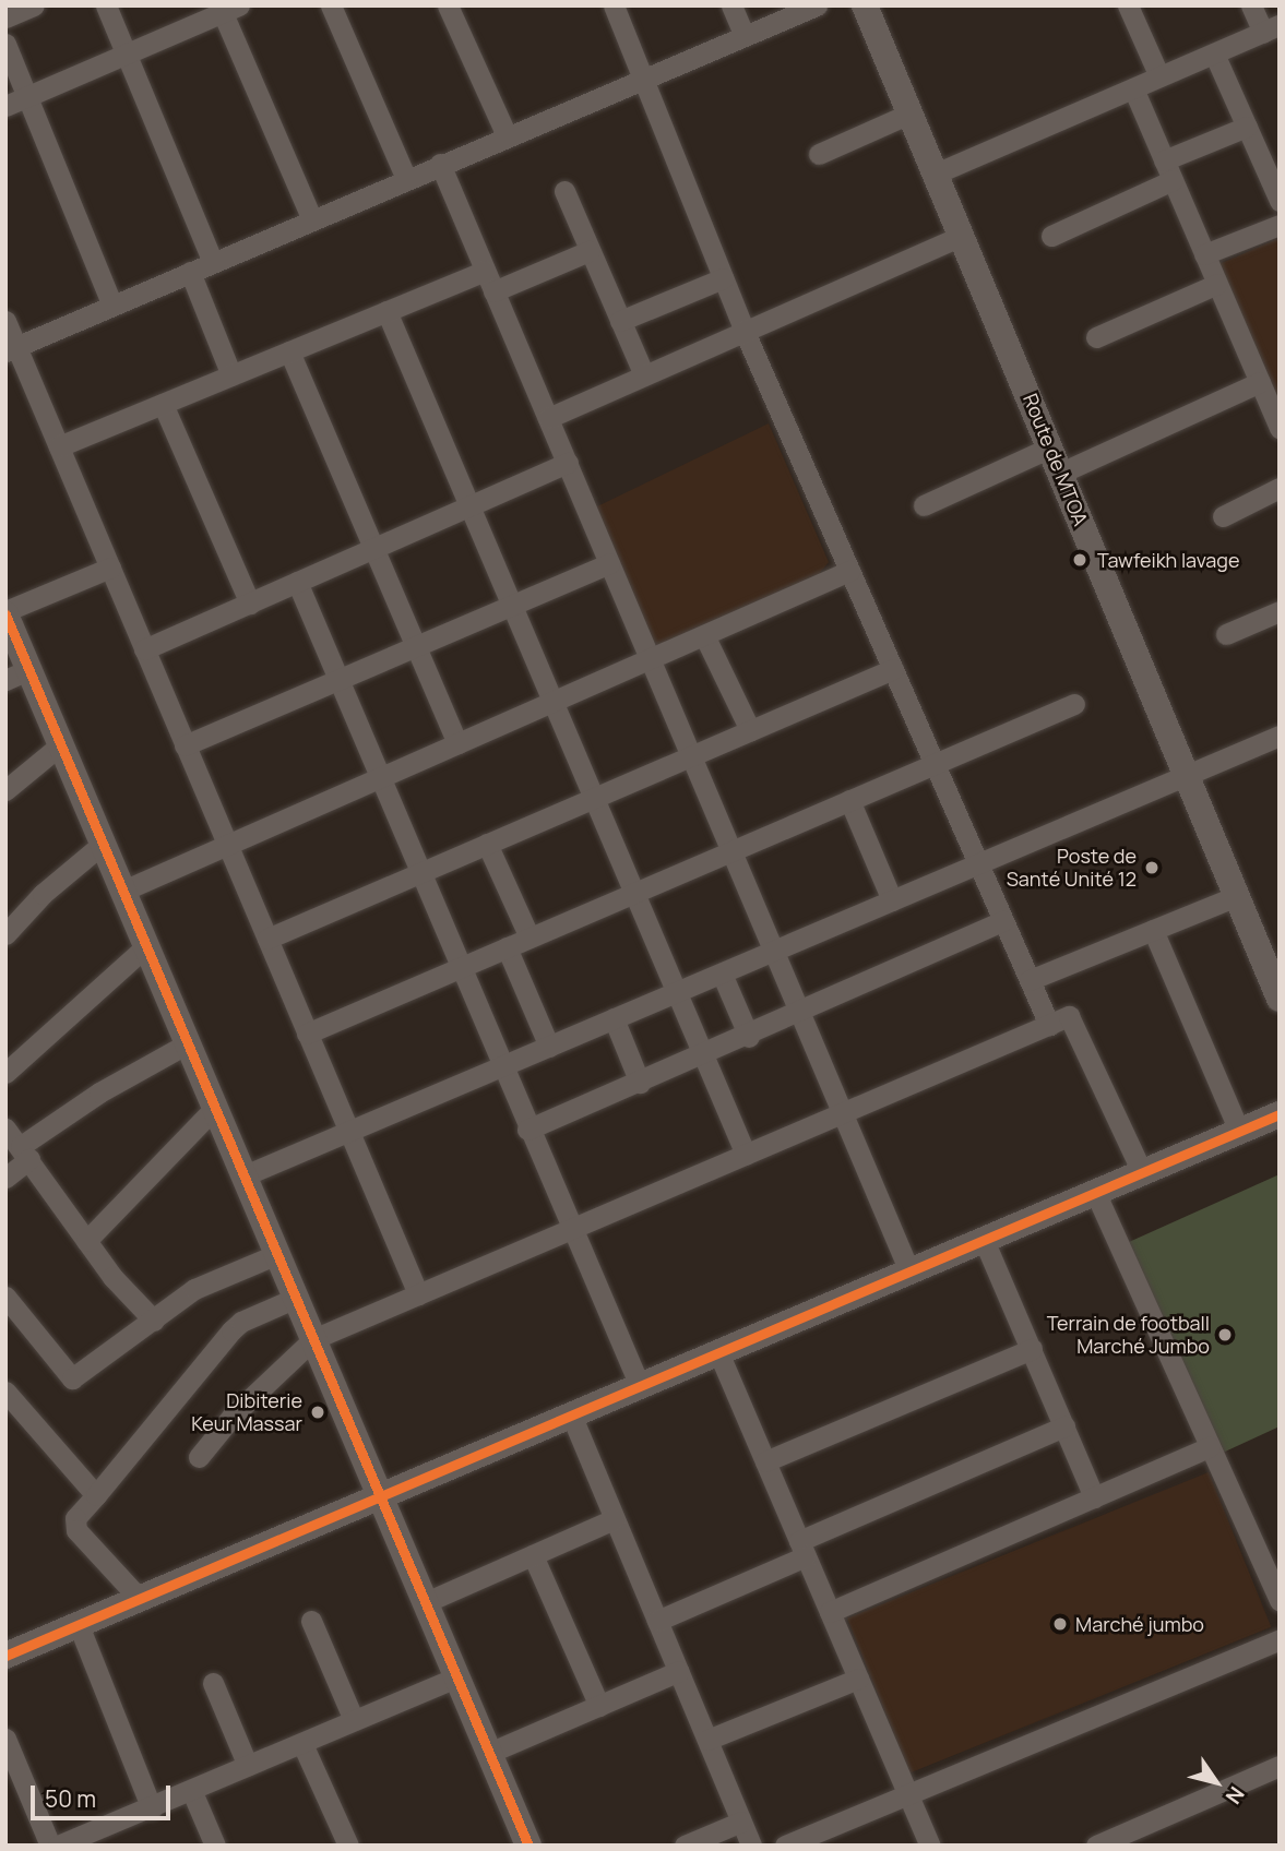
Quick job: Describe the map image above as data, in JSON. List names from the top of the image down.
{
  "streets": {
    "street": ["Route de MTOA"]
  },
  "places": [
    "Tawfeikh lavage",
    "Poste de Santé Unité 12",
    "Terrain de football Marché Jumbo",
    "Dibiterie Keur Massar",
    "Marché jumbo"
  ],
  "scale_bar": "50 m",
  "north": "bottom right"
}
